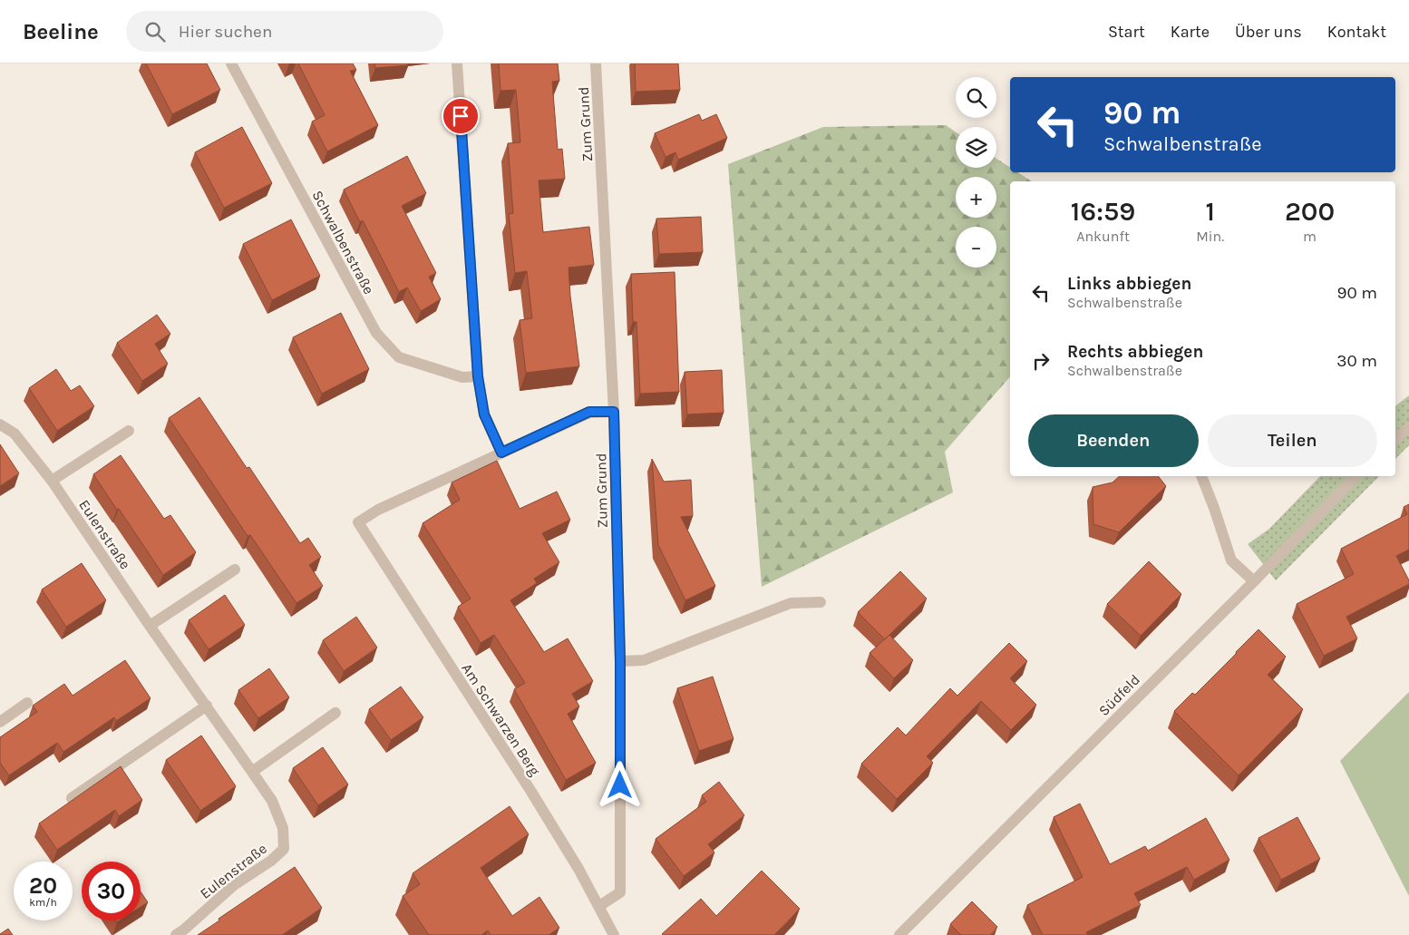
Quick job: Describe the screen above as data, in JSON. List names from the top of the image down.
{
  "streets": {
    "street": [
      "Zum Grund",
      "Schwalbenstraße",
      "Eulenstraße",
      "Südfeld",
      "Am Schwarzen Berg"
    ]
  },
  "crossings": [
    ["Zum Grund", "Am Schwarzen Berg"]
  ],
  "page": {
    "header": "Beeline",
    "search": "Hier suchen",
    "nav": [
      "Start",
      "Karte",
      "Über uns",
      "Kontakt"
    ],
    "map_buttons": ["+", "−"],
    "turn": ["90 m", "Schwalbenstraße"],
    "eta": [
      "16:59",
      "Ankunft",
      "1",
      "Min.",
      "200",
      "m"
    ],
    "list": [
      {
        "name": "Links abbiegen",
        "note": "Schwalbenstraße",
        "value": "90 m"
      },
      {
        "name": "Rechts abbiegen",
        "note": "Schwalbenstraße",
        "value": "30 m"
      }
    ],
    "buttons": ["Beenden", "Teilen"],
    "speed": "20 km/h",
    "limit": "30"
  }
}
